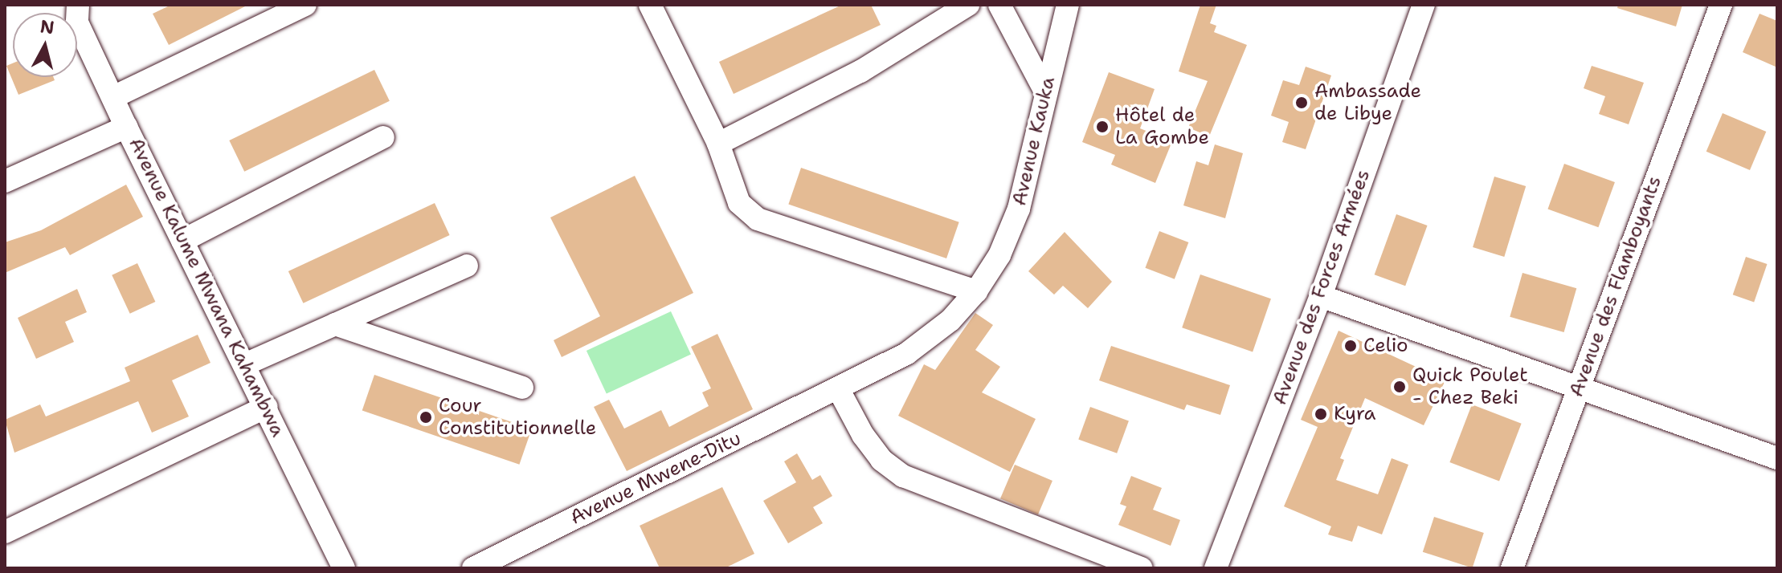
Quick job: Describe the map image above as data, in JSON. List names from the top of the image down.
{
  "streets": {
    "street": [
      "Avenue Kauka",
      "Avenue des Flamboyants",
      "Avenue Kalume Mwana Kahambwa",
      "Avenue des Forces Armées",
      "Avenue Mwene-Ditu"
    ]
  },
  "crossings": [
    ["Avenue Kauka", "Avenue Mwene-Ditu"]
  ],
  "places": [
    "Ambassade de Libye",
    "Hôtel de La Gombe",
    "Celio",
    "Quick Poulet - Chez Beki",
    "Kyra",
    "Cour Constitutionnelle"
  ],
  "north": "top"
}
